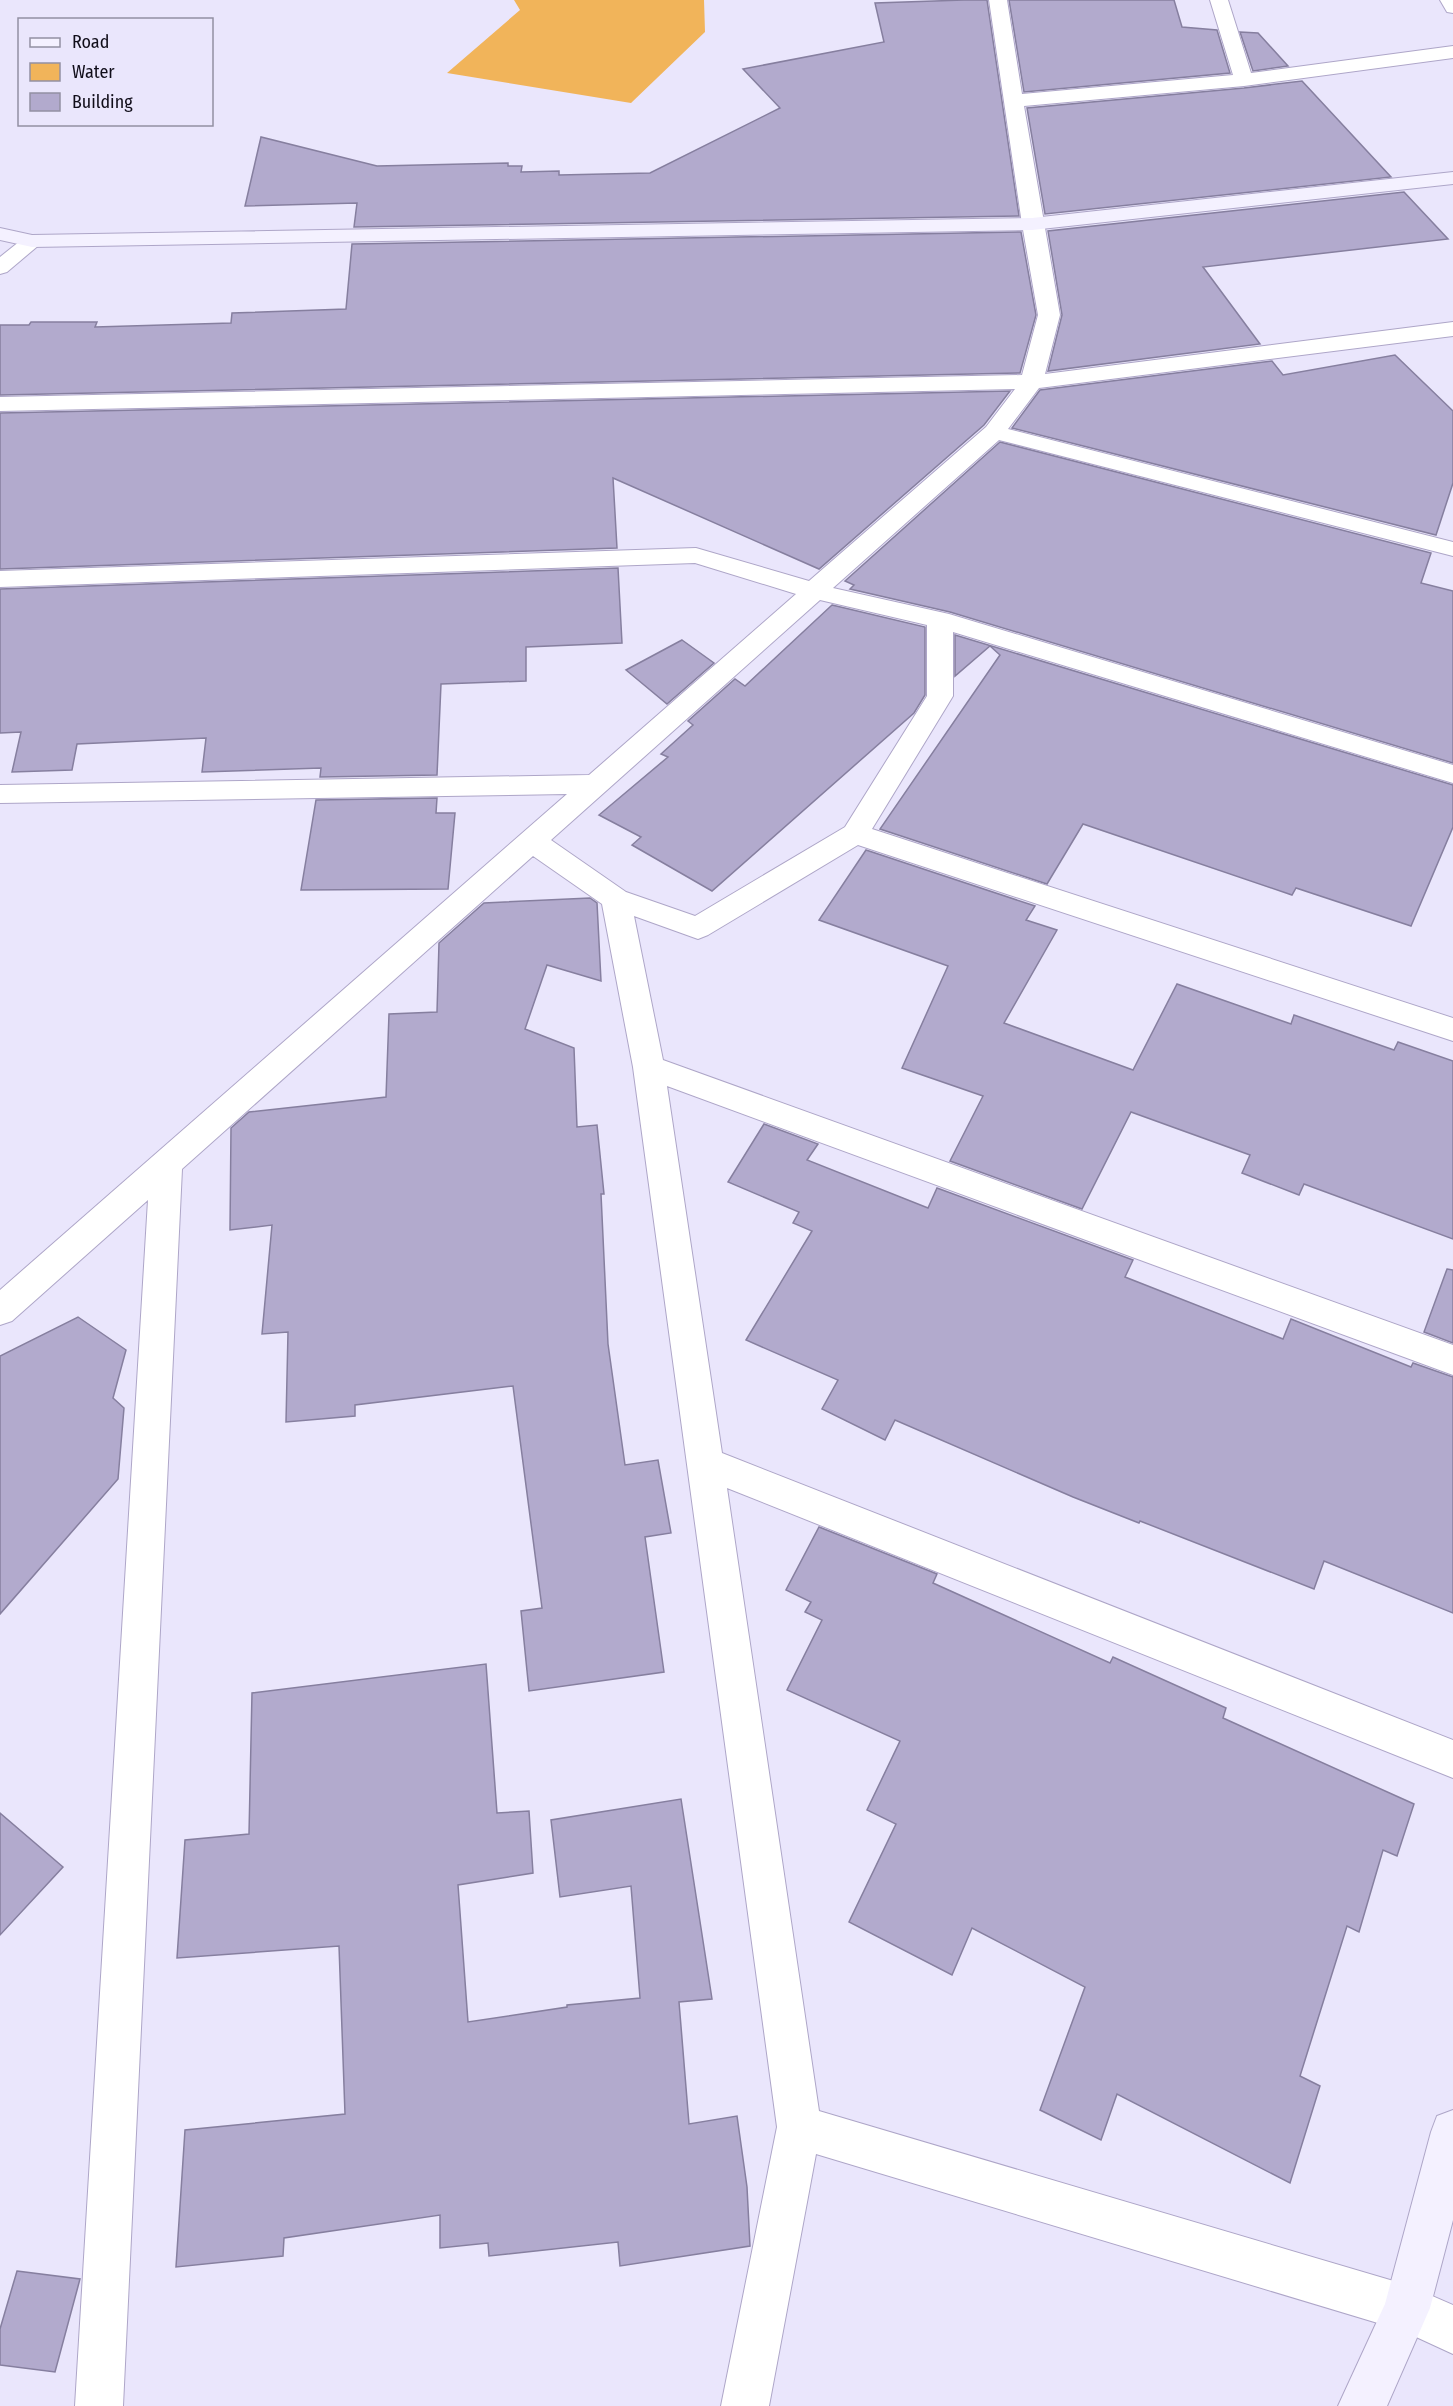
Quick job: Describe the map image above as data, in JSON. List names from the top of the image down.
{
  "legend": ["Road", "Water", "Building"]
}
